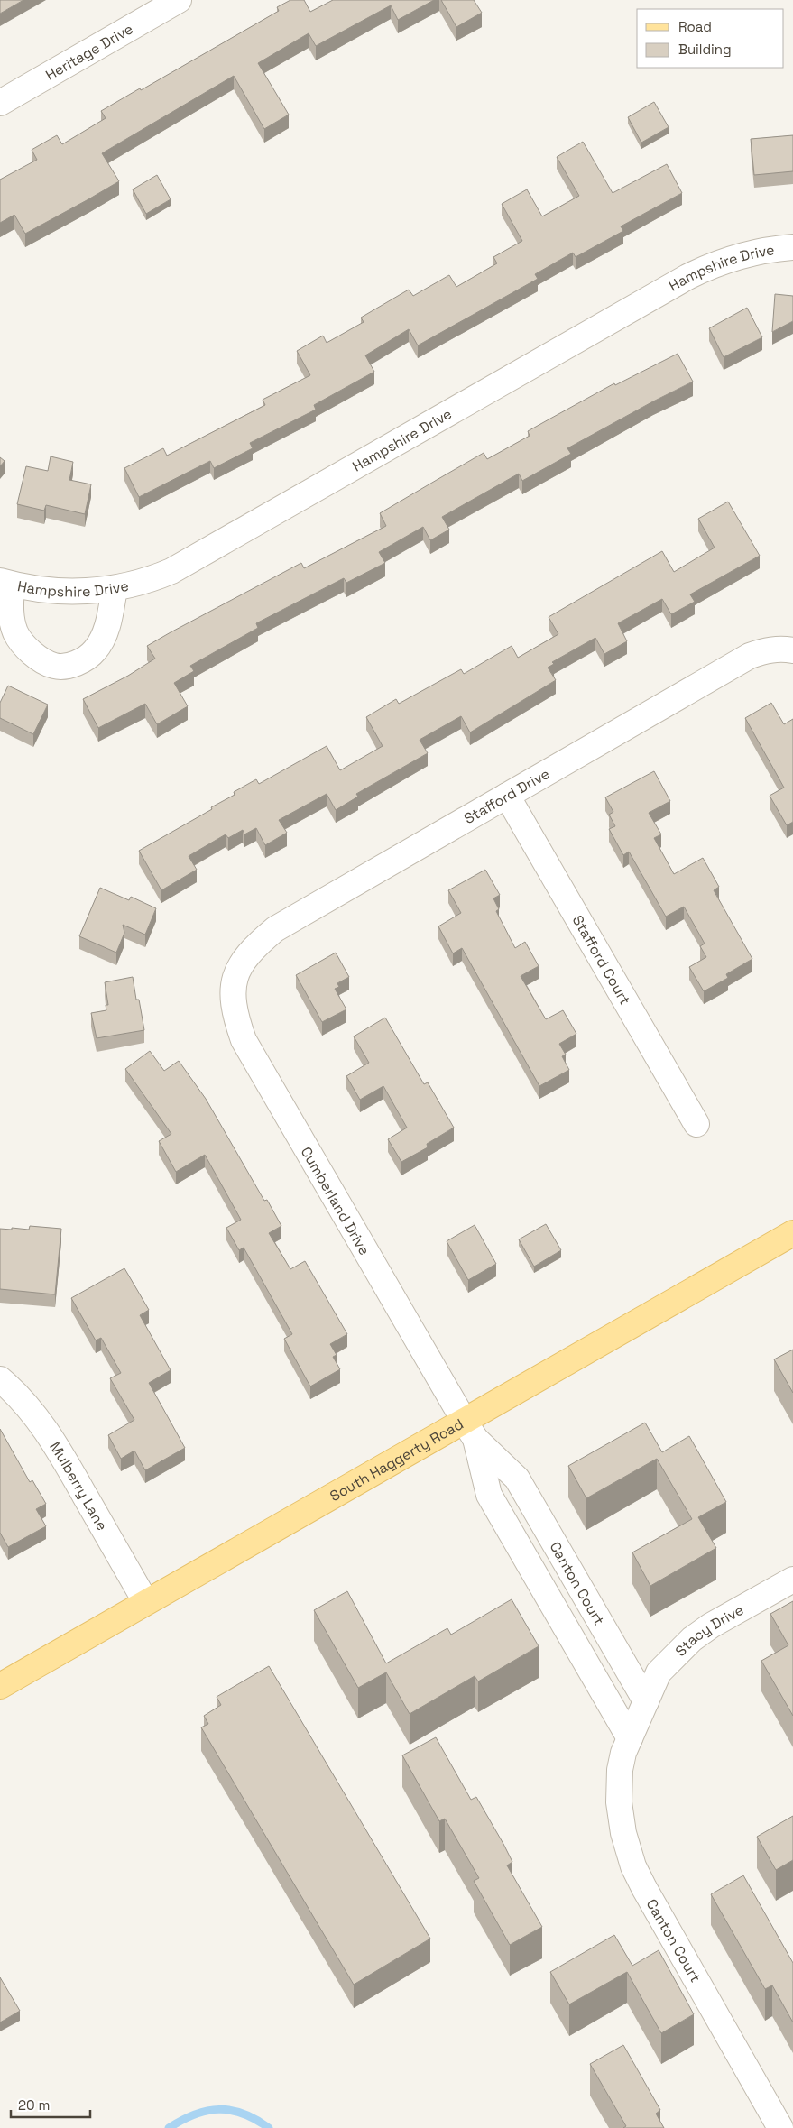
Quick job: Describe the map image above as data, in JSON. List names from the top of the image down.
{
  "streets": {
    "main road": ["South Haggerty Road"],
    "street": [
      "Heritage Drive",
      "Hampshire Drive",
      "Stafford Drive",
      "Stafford Court",
      "Cumberland Drive",
      "Mulberry Lane",
      "Canton Court",
      "Stacy Drive"
    ]
  },
  "crossings": [
    ["Stafford Drive", "Stafford Court"],
    ["Stafford Drive", "Cumberland Drive"],
    ["Cumberland Drive", "South Haggerty Road"],
    ["Cumberland Drive", "Canton Court"],
    ["South Haggerty Road", "Mulberry Lane"],
    ["South Haggerty Road", "Canton Court"],
    ["Canton Court", "Stacy Drive"]
  ],
  "legend": ["Road", "Building"],
  "scale_bar": "20 m"
}
